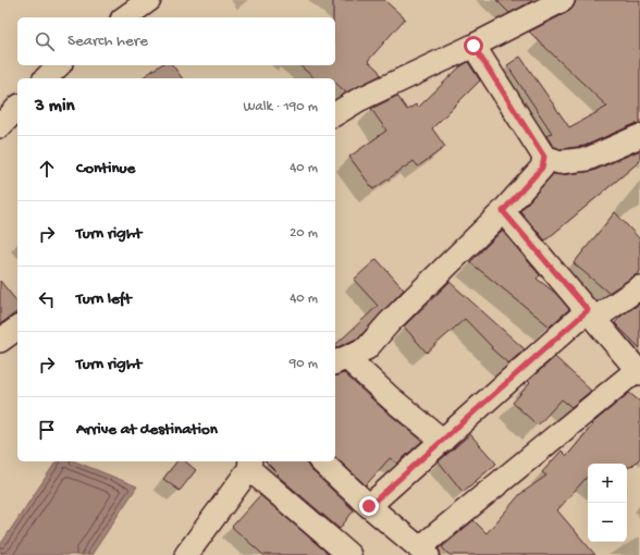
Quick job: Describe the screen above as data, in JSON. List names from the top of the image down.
{
  "page": {
    "search": "Search here",
    "heading": ["3 min", "Walk · 190 m"],
    "list": [
      ["Continue", "40 m"],
      ["Turn right", "20 m"],
      ["Turn left", "40 m"],
      ["Turn right", "90 m"],
      "Arrive at destination"
    ],
    "map_buttons": ["+", "−"]
  }
}
